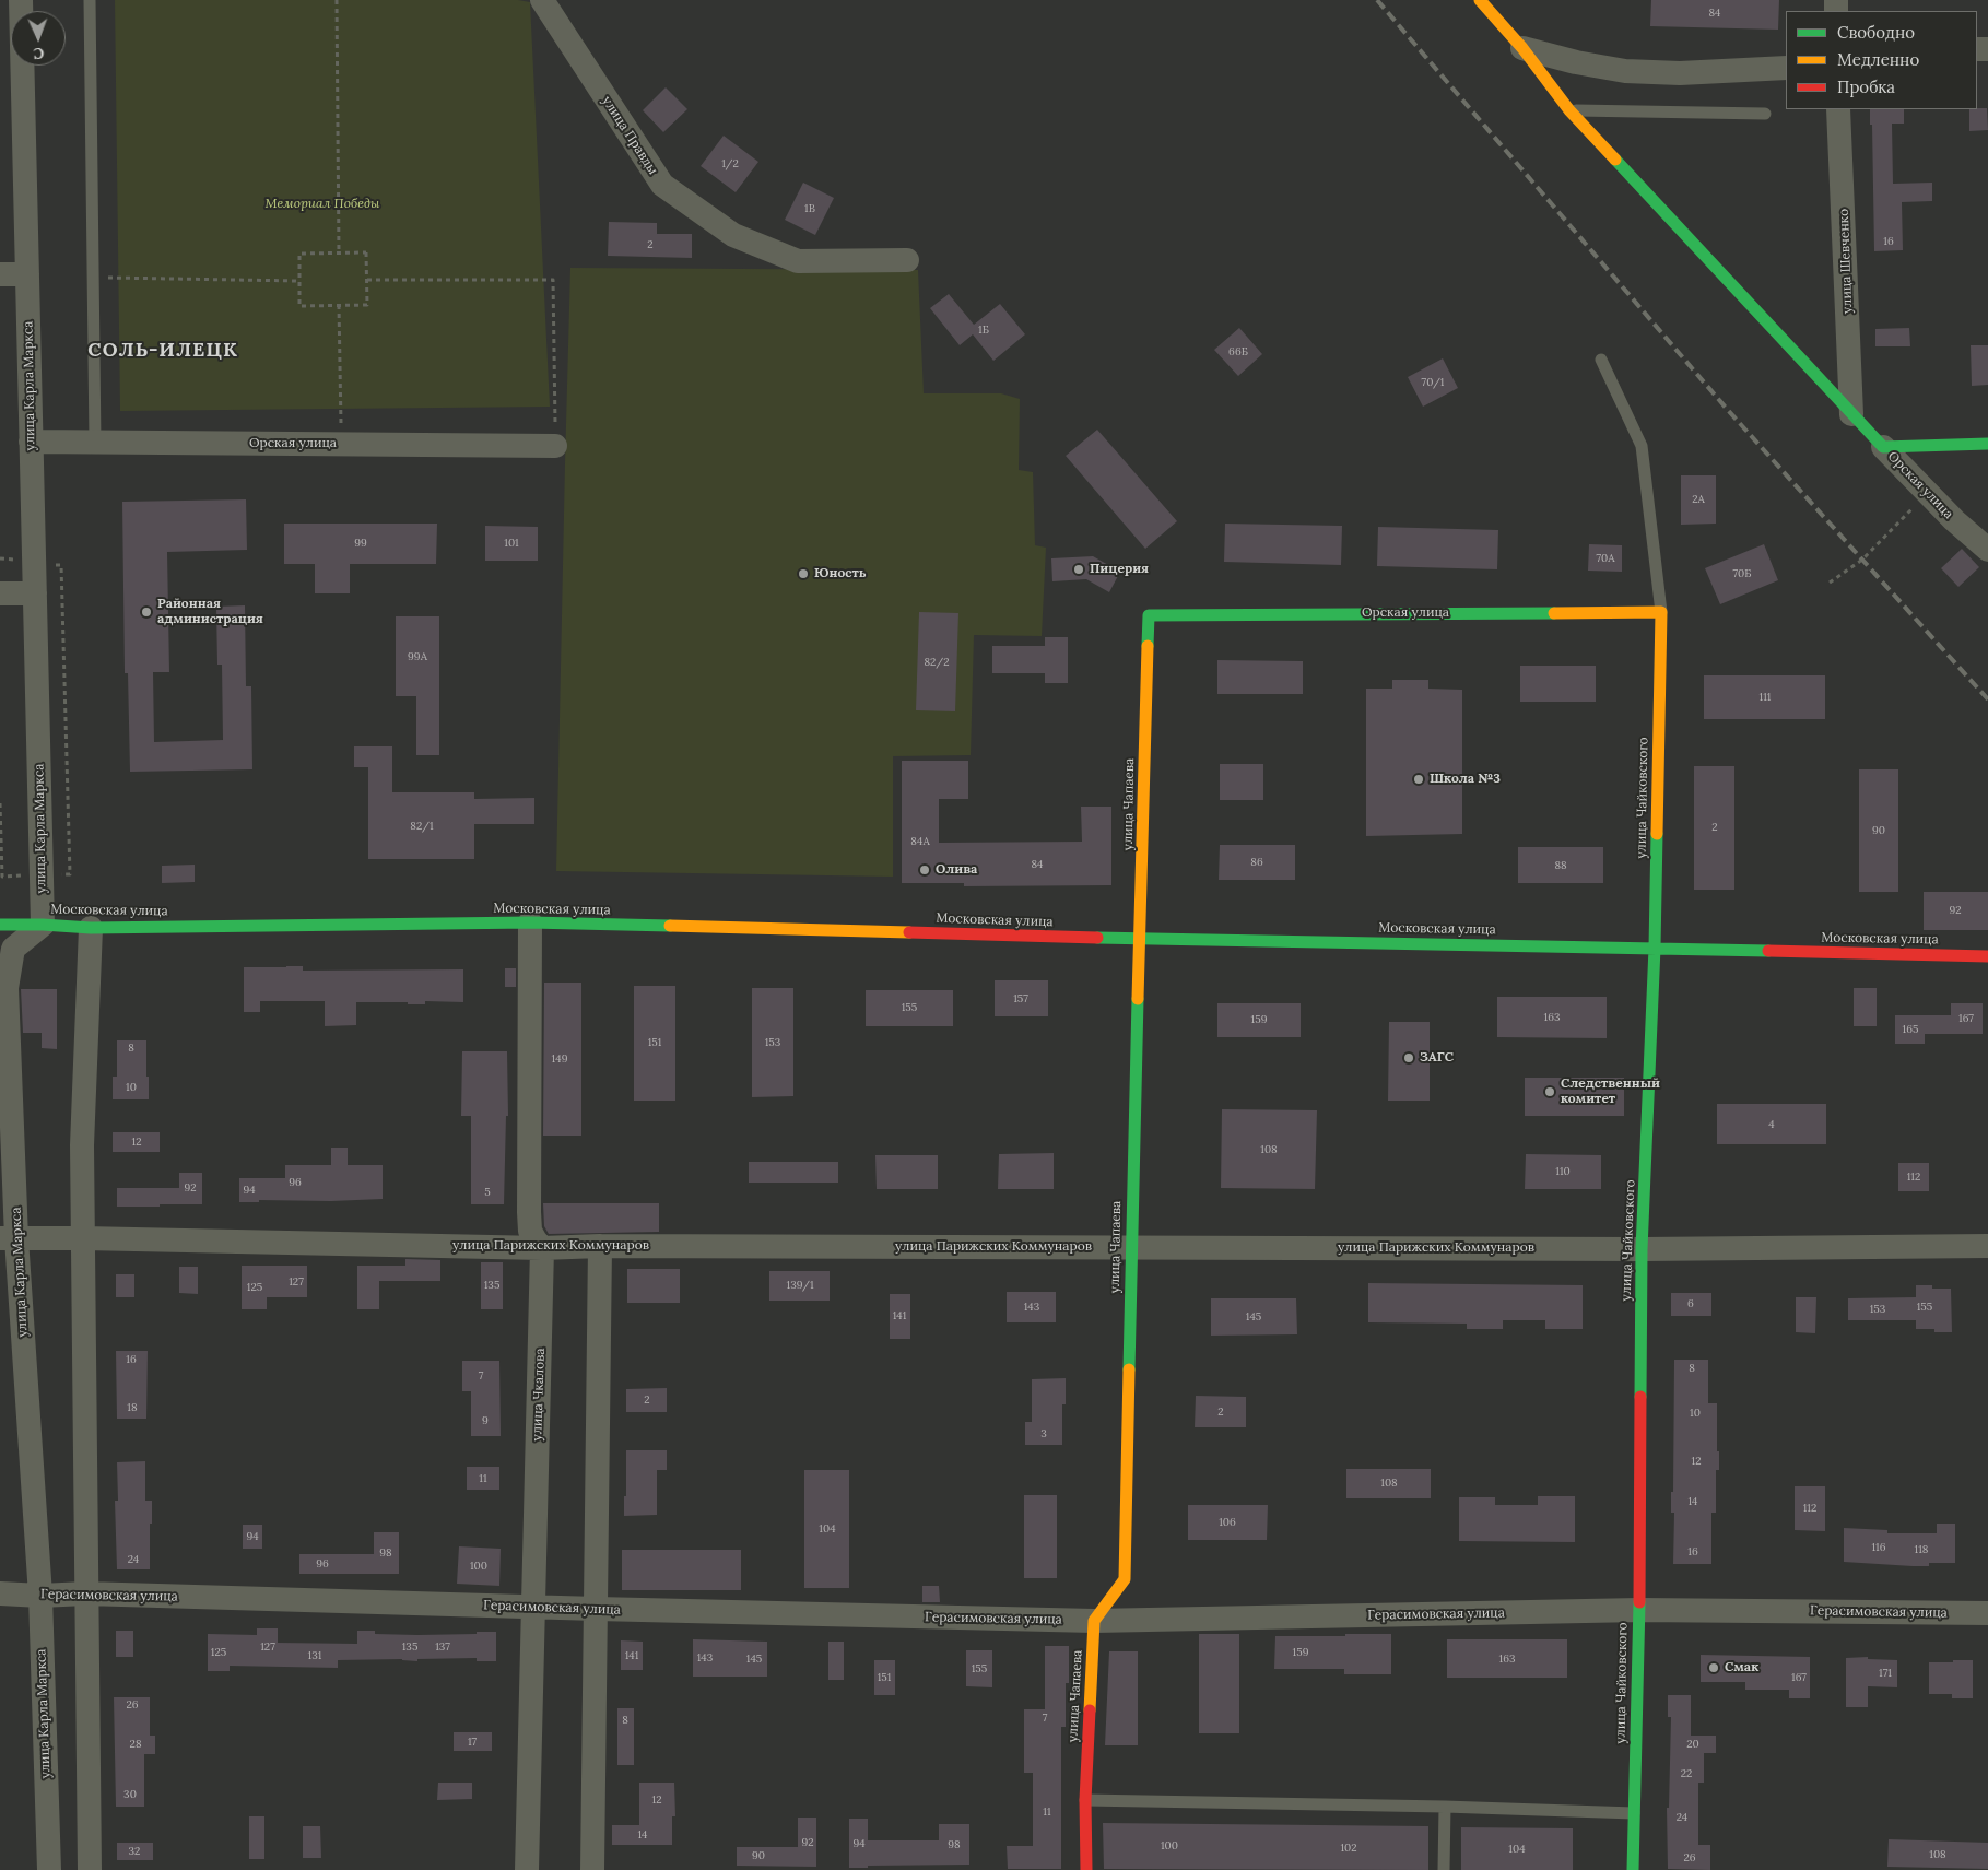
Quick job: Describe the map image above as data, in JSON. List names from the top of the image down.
{
  "streets": {
    "street": [
      "улица Правды",
      "улица Шевченко",
      "улица Карла Маркса",
      "Орская улица",
      "улица Чайковского",
      "улица Чапаева",
      "Московская улица",
      "улица Парижских Коммунаров",
      "улица Чкалова",
      "Герасимовская улица"
    ]
  },
  "crossings": [
    ["улица Карла Маркса", "Орская улица"],
    ["улица Карла Маркса", "Московская улица"],
    ["улица Карла Маркса", "улица Парижских Коммунаров"],
    ["улица Карла Маркса", "Герасимовская улица"],
    ["Орская улица", "улица Чайковского"],
    ["Орская улица", "улица Чапаева"],
    ["улица Чайковского", "Московская улица"],
    ["улица Чайковского", "улица Парижских Коммунаров"],
    ["улица Чайковского", "Герасимовская улица"],
    ["улица Чапаева", "Московская улица"],
    ["улица Чапаева", "улица Парижских Коммунаров"],
    ["улица Чапаева", "Герасимовская улица"],
    ["Московская улица", "улица Чкалова"],
    ["улица Парижских Коммунаров", "улица Чкалова"],
    ["улица Чкалова", "Герасимовская улица"]
  ],
  "districts": ["СОЛЬ-ИЛЕЦК"],
  "parks": ["Мемориал Победы"],
  "places": [
    "Пицерия",
    "Юность",
    "Районная администрация",
    "Школа №3",
    "Олива",
    "ЗАГС",
    "Следственный комитет",
    "Смак"
  ],
  "house_numbers": [
    "84",
    "1/2",
    "1В",
    "16",
    "2",
    "1Б",
    "66Б",
    "70/1",
    "2А",
    "99",
    "101",
    "70А",
    "70Б",
    "99А",
    "82/2",
    "111",
    "82/1",
    "2",
    "90",
    "84А",
    "86",
    "84",
    "88",
    "92",
    "157",
    "155",
    "163",
    "167",
    "159",
    "165",
    "151",
    "153",
    "8",
    "149",
    "10",
    "4",
    "12",
    "108",
    "110",
    "112",
    "96",
    "92",
    "94",
    "5",
    "127",
    "135",
    "139/1",
    "125",
    "6",
    "143",
    "155",
    "153",
    "141",
    "145",
    "16",
    "8",
    "7",
    "2",
    "18",
    "2",
    "10",
    "9",
    "3",
    "12",
    "11",
    "108",
    "14",
    "112",
    "106",
    "104",
    "94",
    "116",
    "118",
    "16",
    "98",
    "24",
    "96",
    "100",
    "127",
    "135",
    "137",
    "125",
    "159",
    "131",
    "141",
    "143",
    "145",
    "163",
    "155",
    "171",
    "151",
    "167",
    "26",
    "7",
    "8",
    "17",
    "28",
    "20",
    "22",
    "30",
    "12",
    "11",
    "24",
    "14",
    "92",
    "94",
    "98",
    "100",
    "102",
    "104",
    "32",
    "108",
    "90",
    "26"
  ],
  "legend": ["Свободно", "Медленно", "Пробка"],
  "north": "bottom"
}
